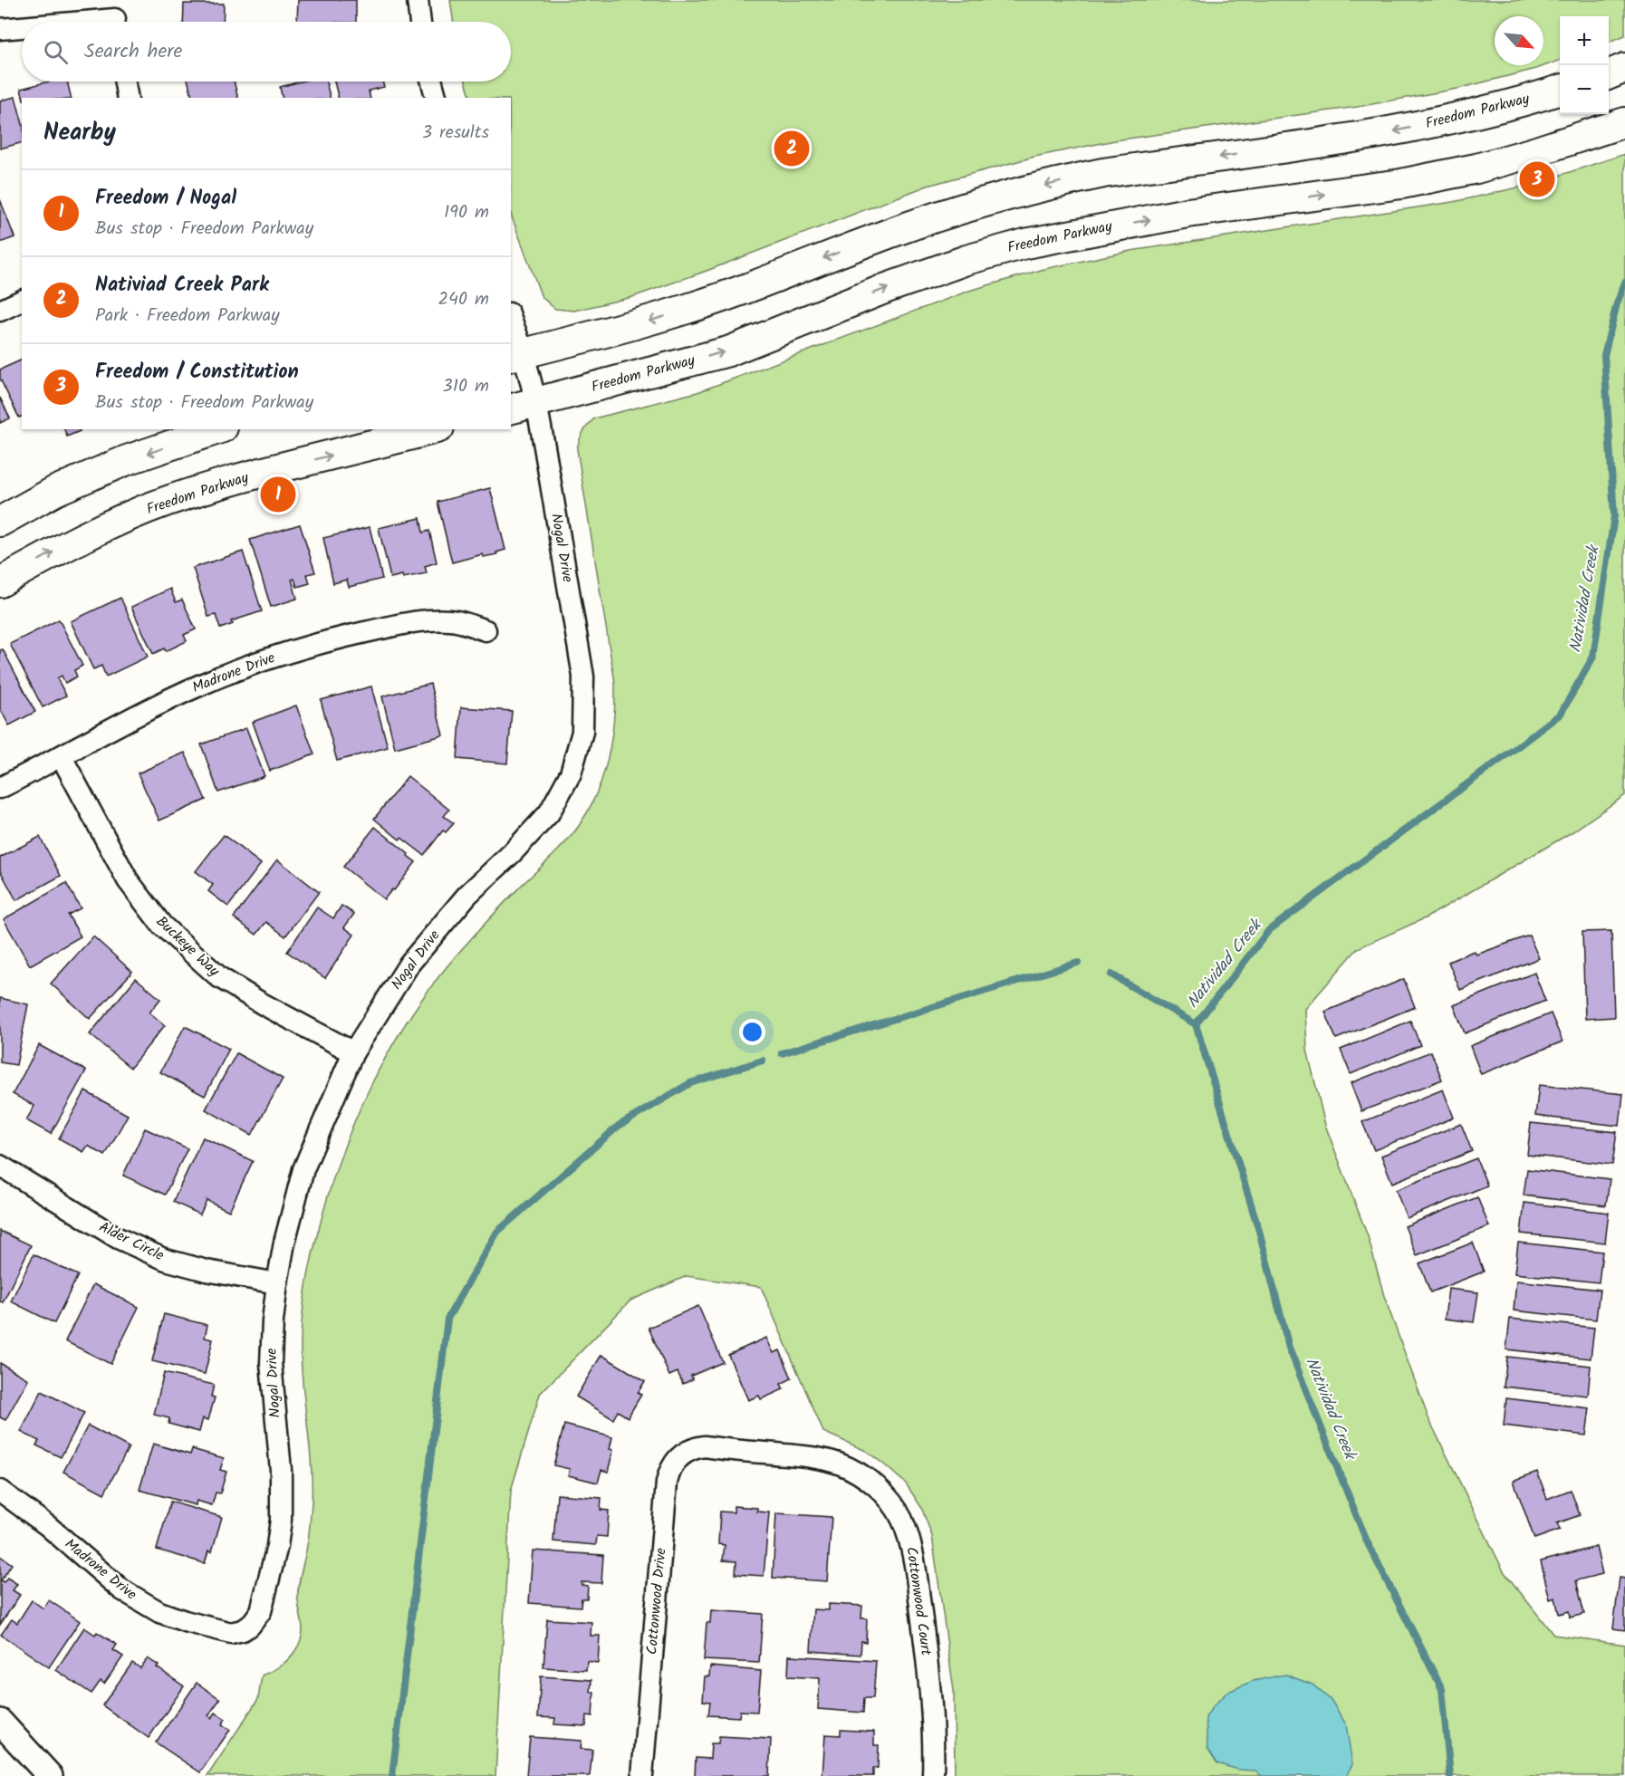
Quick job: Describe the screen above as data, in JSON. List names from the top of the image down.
{
  "streets": {
    "main road": ["Freedom Parkway"],
    "street": [
      "Nogal Drive",
      "Madrone Drive",
      "Buckeye Way",
      "Alder Circle",
      "Cottonwood Drive",
      "Cottonwood Court"
    ]
  },
  "crossings": [
    ["Freedom Parkway", "Nogal Drive"],
    ["Nogal Drive", "Madrone Drive"],
    ["Nogal Drive", "Buckeye Way"],
    ["Nogal Drive", "Alder Circle"],
    ["Madrone Drive", "Buckeye Way"],
    ["Cottonwood Drive", "Cottonwood Court"]
  ],
  "water": ["Natividad Creek"],
  "north": "bottom right",
  "page": {
    "map_buttons": ["+", "−"],
    "search": "Search here",
    "heading": ["Nearby", "3 results"],
    "pins": ["2", "3", "1"],
    "list": [
      {
        "mark": "1",
        "name": "Freedom / Nogal",
        "note": "Bus stop · Freedom Parkway",
        "value": "190 m"
      },
      {
        "mark": "2",
        "name": "Nativiad Creek Park",
        "note": "Park · Freedom Parkway",
        "value": "240 m"
      },
      {
        "mark": "3",
        "name": "Freedom / Constitution",
        "note": "Bus stop · Freedom Parkway",
        "value": "310 m"
      }
    ]
  }
}
